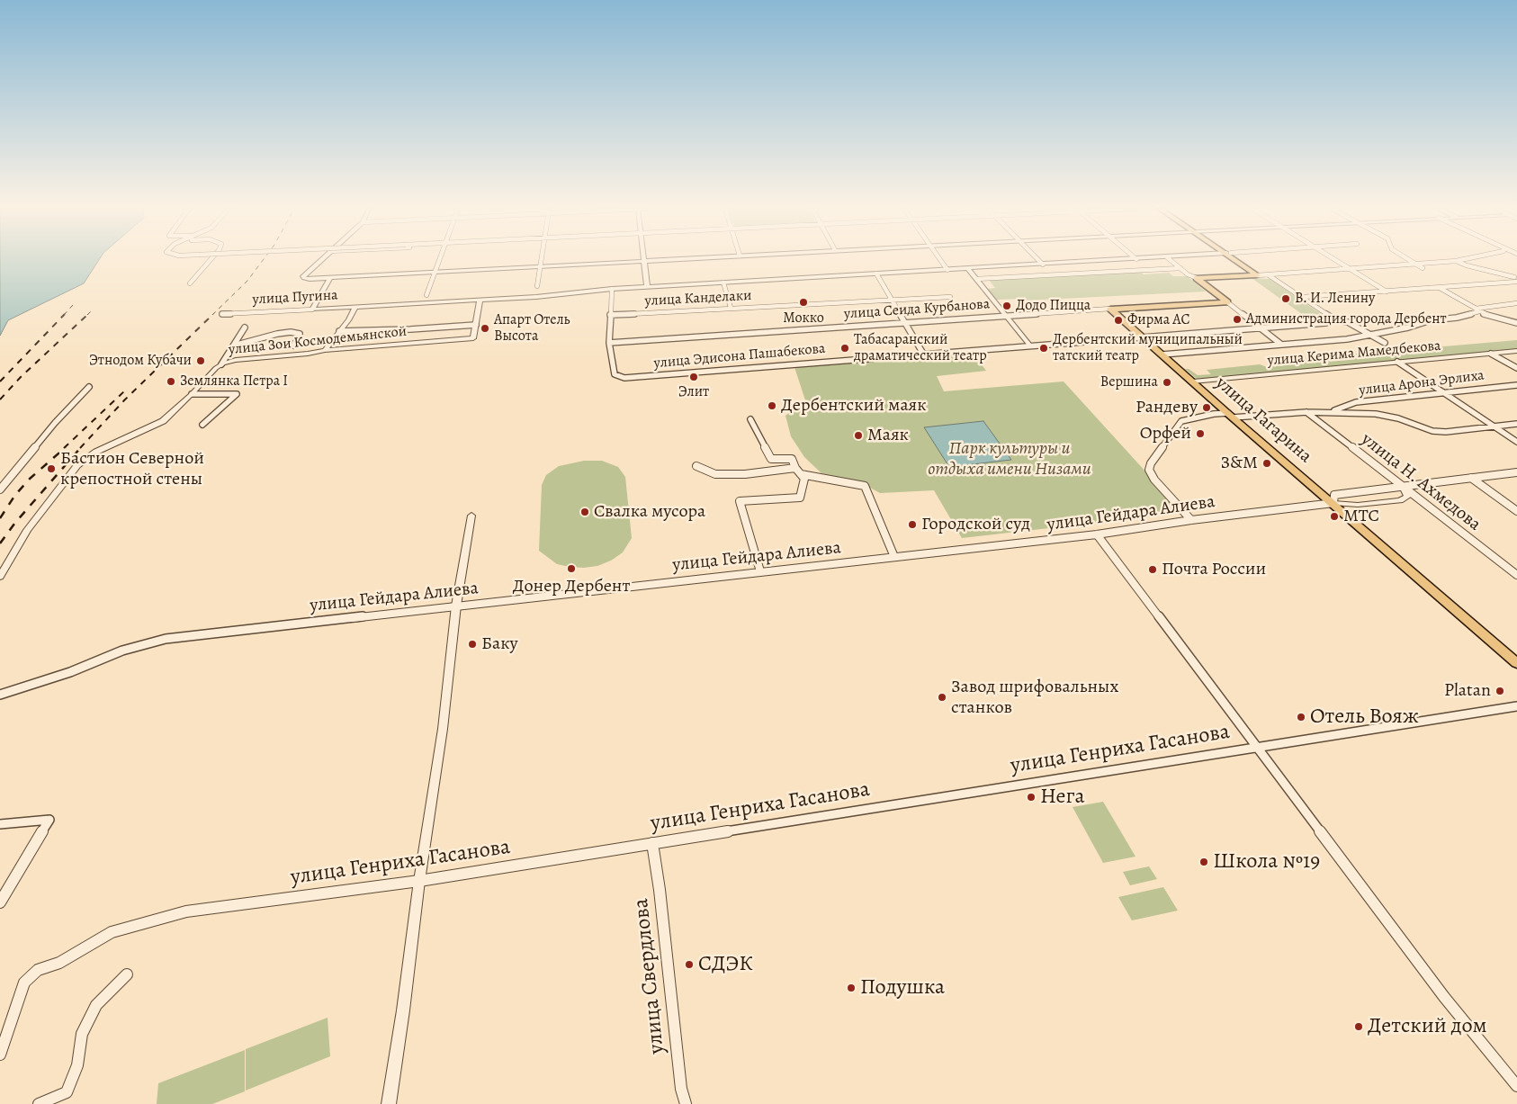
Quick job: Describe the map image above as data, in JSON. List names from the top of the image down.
{
  "streets": {
    "main road": ["улица Сеида Курбанова", "улица Гагарина"],
    "street": [
      "улица Пугина",
      "улица Канделаки",
      "улица Зои Космодемьянской",
      "улица Керима Мамедбекова",
      "улица Эдисона Пашабекова",
      "улица Арона Эрлиха",
      "улица Н. Ахмедова",
      "улица Гейдара Алиева",
      "улица Генриха Гасанова",
      "улица Свердлова"
    ]
  },
  "crossings": [
    ["улица Сеида Курбанова", "улица Эдисона Пашабекова"],
    ["улица Сеида Курбанова", "улица Гагарина"],
    ["улица Керима Мамедбекова", "улица Гагарина"],
    ["улица Эдисона Пашабекова", "улица Гагарина"],
    ["улица Гагарина", "улица Гейдара Алиева"],
    ["улица Н. Ахмедова", "улица Гейдара Алиева"],
    ["улица Генриха Гасанова", "улица Свердлова"]
  ],
  "parks": ["Парк культуры и отдыха имени Низами"],
  "places": [
    "В. И. Ленину",
    "Мокко",
    "Додо Пицца",
    "Администрация города Дербент",
    "Фирма АС",
    "Апарт Отель Высота",
    "Табасаранский драматический театр",
    "Дербентский муниципальный татский театр",
    "Этнодом Кубачи",
    "Элит",
    "Землянка Петра I",
    "Вершина",
    "Дербентский маяк",
    "Рандеву",
    "Орфей",
    "Маяк",
    "З&М",
    "Бастион Северной крепостной стены",
    "Свалка мусора",
    "МТС",
    "Городской суд",
    "Донер Дербент",
    "Почта России",
    "Баку",
    "Platan",
    "Завод шрифовальных станков",
    "Отель Вояж",
    "Нега",
    "Школа №19",
    "СДЭК",
    "Подушка",
    "Детский дом"
  ]
}
